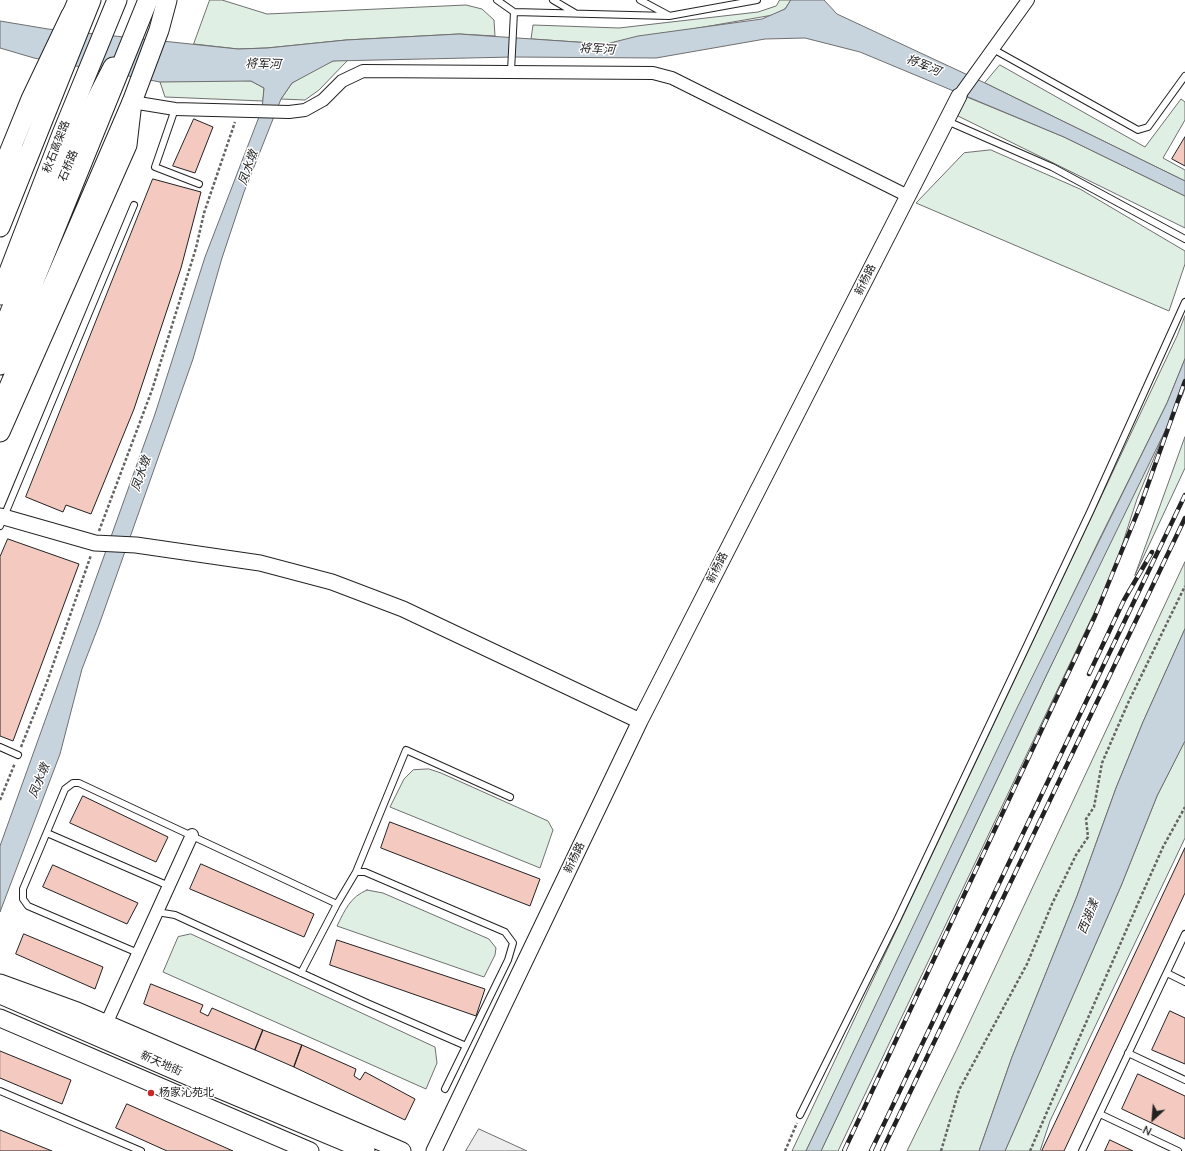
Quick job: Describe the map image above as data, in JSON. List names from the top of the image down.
{
  "streets": {
    "main road": ["秋石高架路", "石桥路", "新天地街"],
    "street": ["新杨路"]
  },
  "water": ["将军河", "凤水墩", "西湖漾"],
  "places": ["杨家沁苑北"],
  "north": "bottom left"
}
